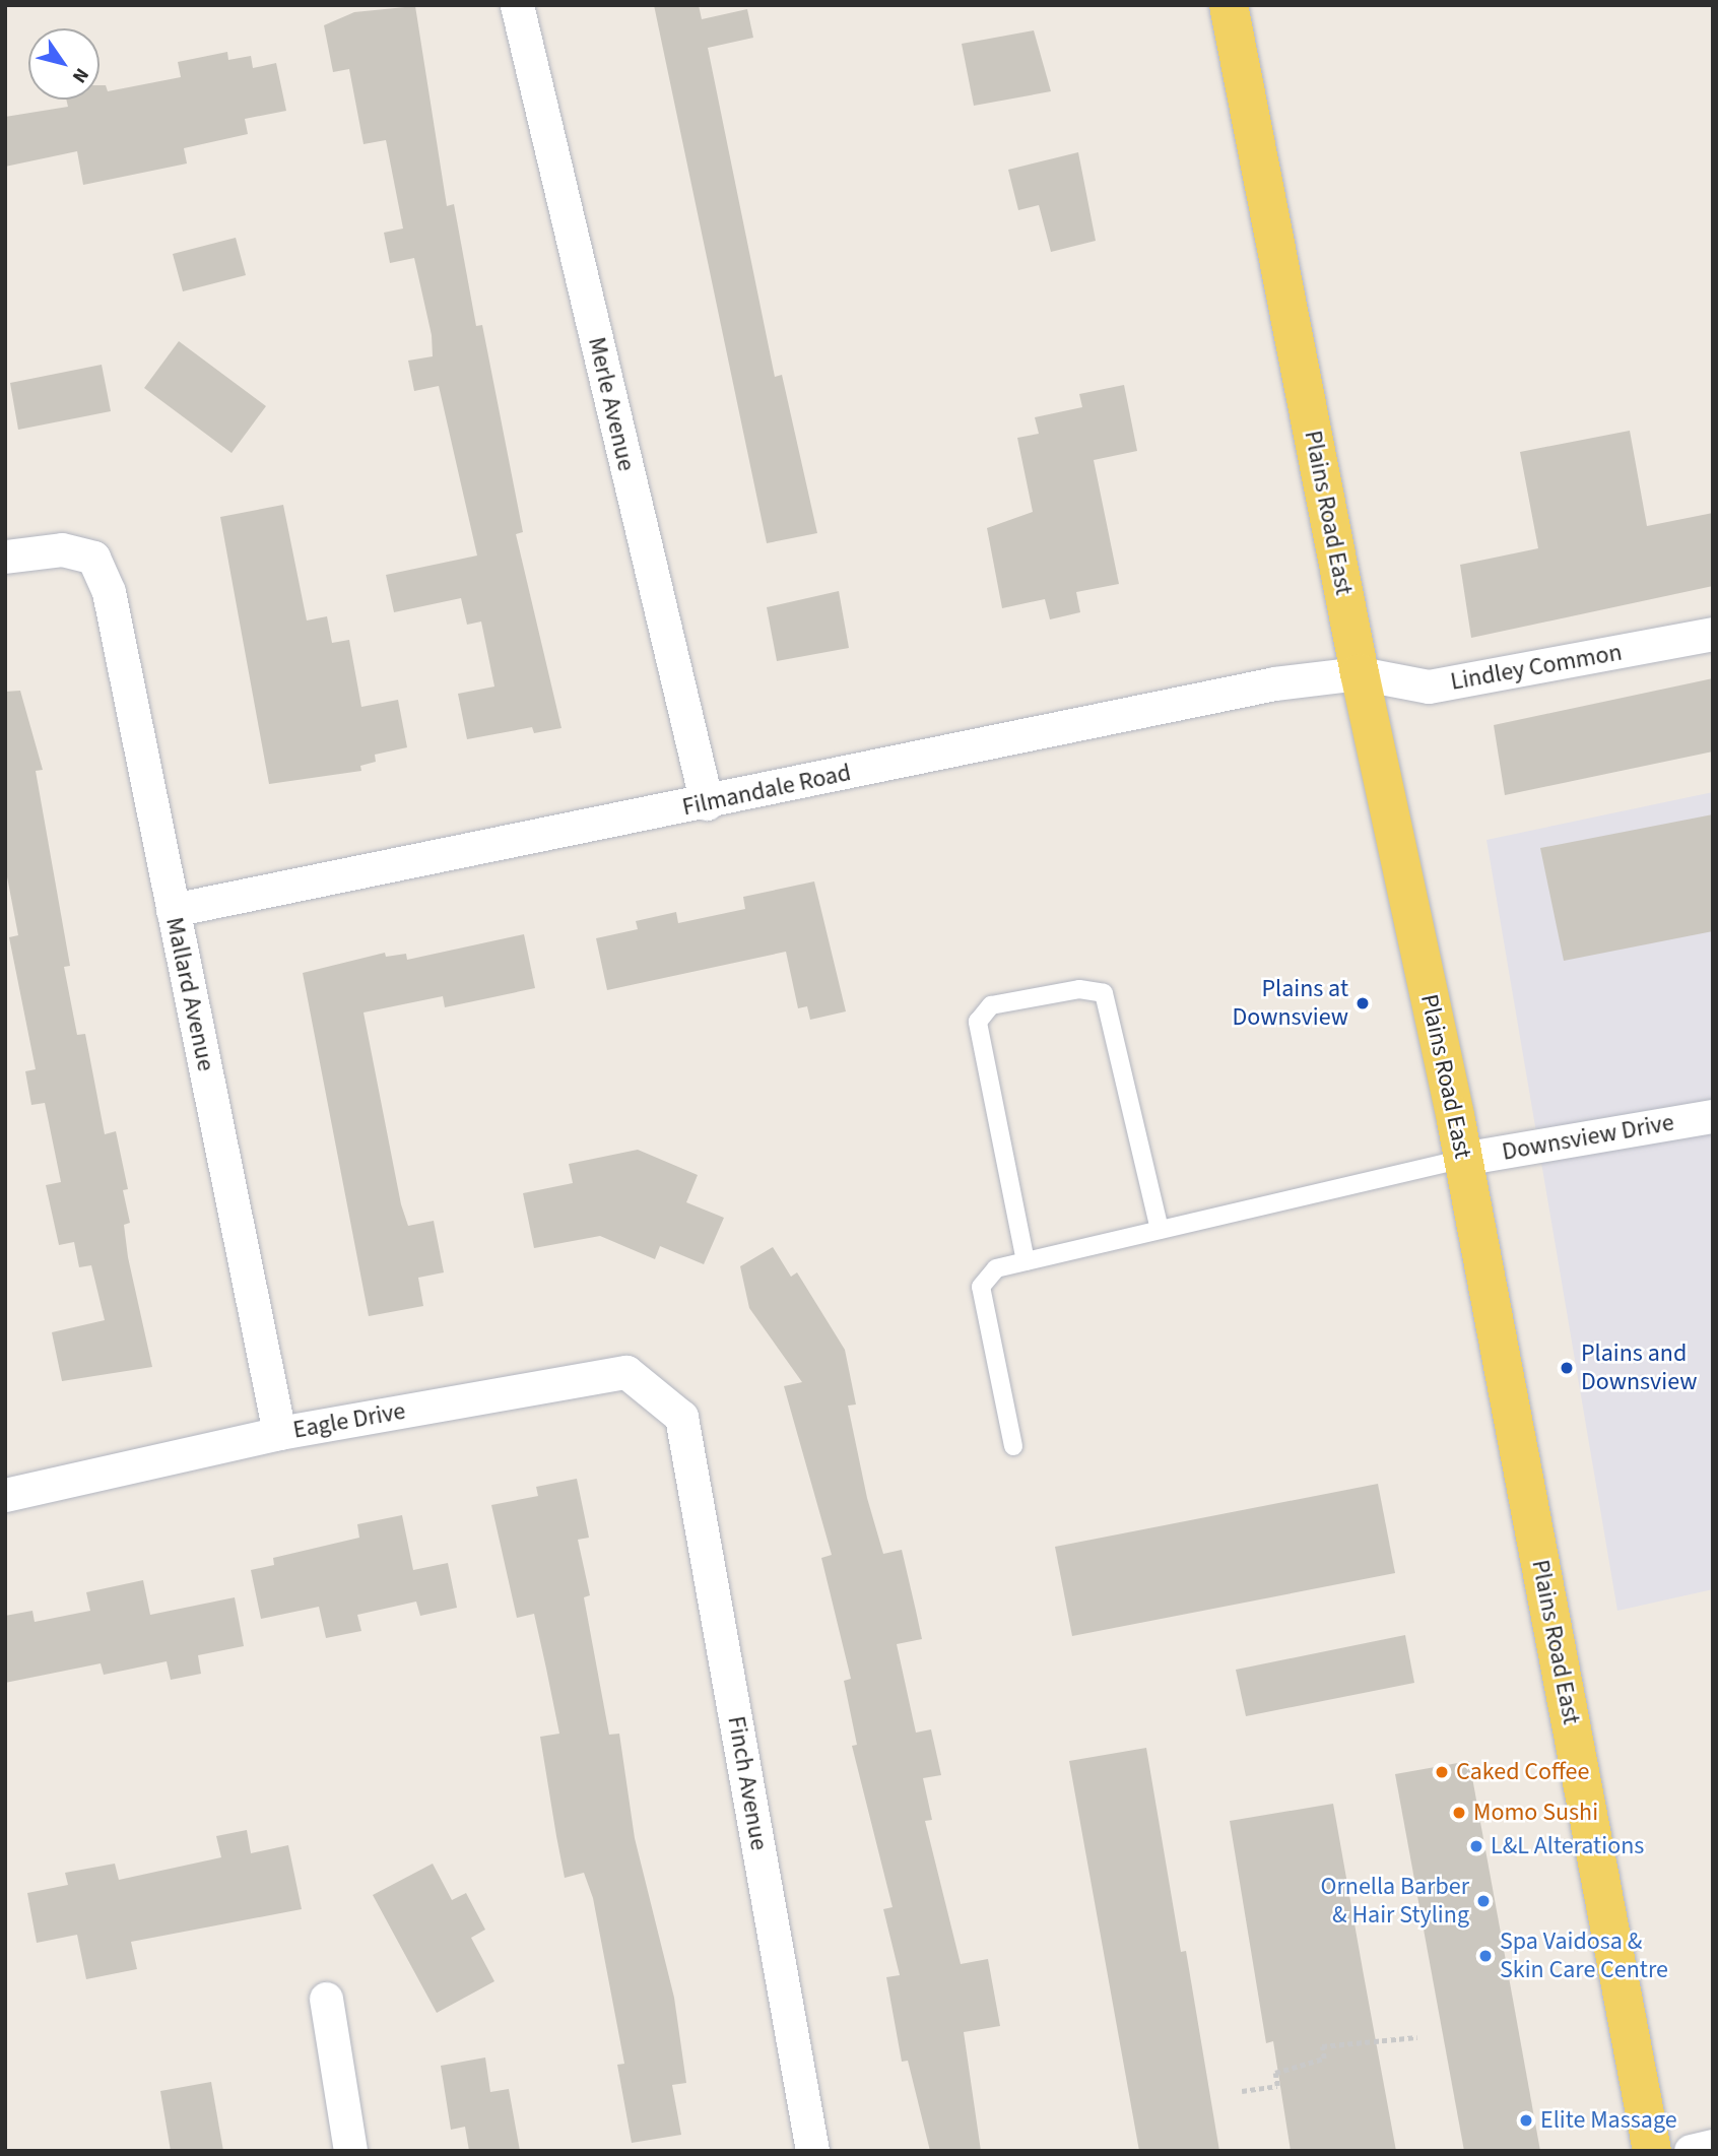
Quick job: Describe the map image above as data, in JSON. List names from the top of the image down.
{
  "streets": {
    "main road": ["Plains Road East"],
    "street": [
      "Merle Avenue",
      "Lindley Common",
      "Filmandale Road",
      "Mallard Avenue",
      "Downsview Drive",
      "Eagle Drive",
      "Finch Avenue"
    ]
  },
  "crossings": [
    ["Merle Avenue", "Filmandale Road"],
    ["Plains Road East", "Lindley Common"],
    ["Plains Road East", "Filmandale Road"],
    ["Plains Road East", "Downsview Drive"],
    ["Lindley Common", "Filmandale Road"],
    ["Filmandale Road", "Mallard Avenue"],
    ["Mallard Avenue", "Eagle Drive"],
    ["Eagle Drive", "Finch Avenue"]
  ],
  "places": [
    "Plains at Downsview",
    "Plains and Downsview",
    "Caked Coffee",
    "Momo Sushi",
    "L&L Alterations",
    "Ornella Barber & Hair Styling",
    "Spa Vaidosa & Skin Care Centre",
    "Elite Massage"
  ],
  "north": "bottom right"
}
